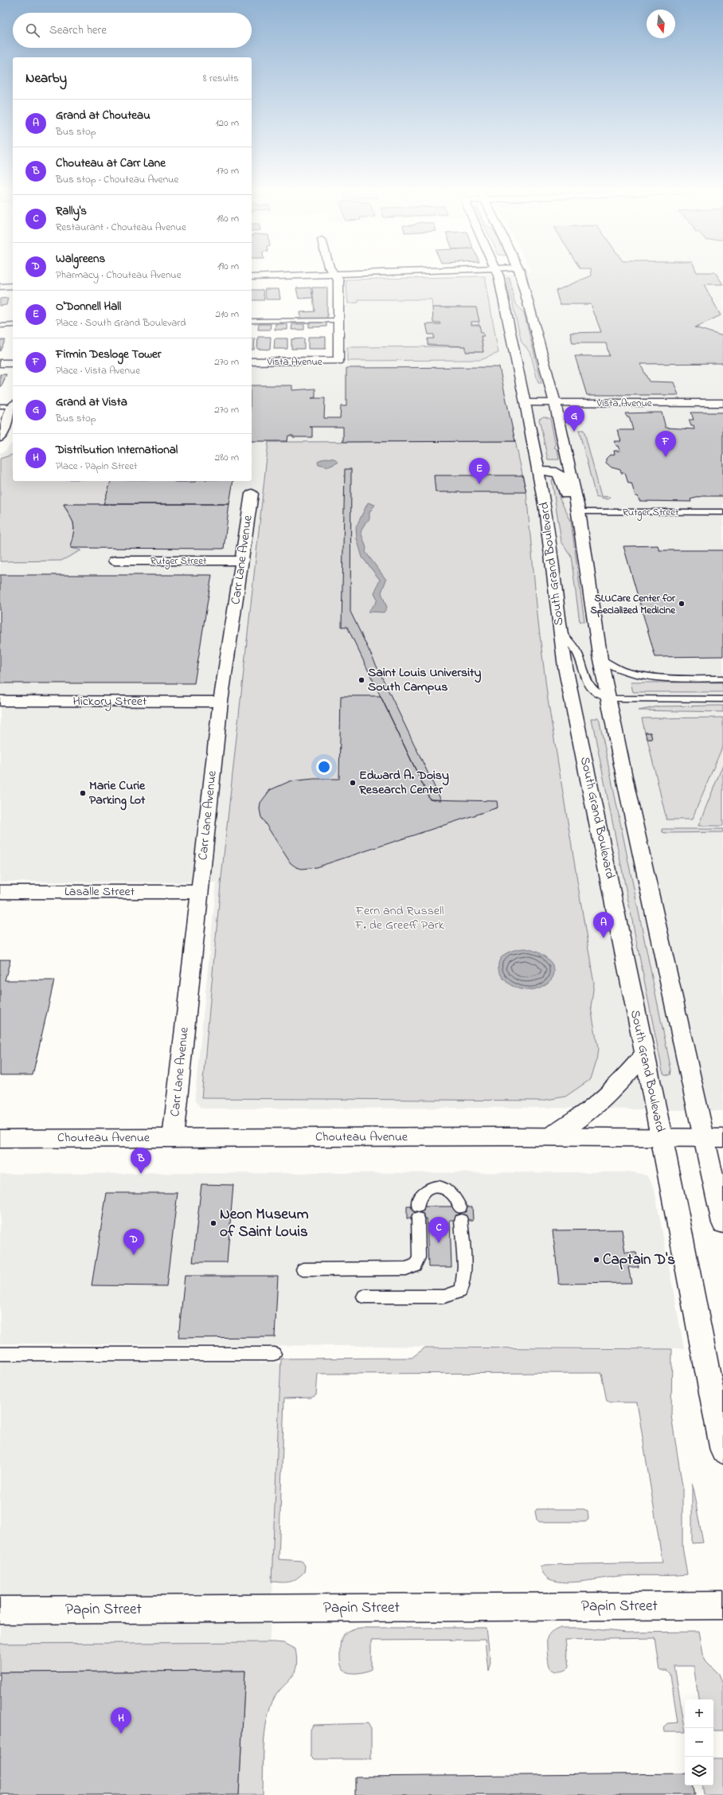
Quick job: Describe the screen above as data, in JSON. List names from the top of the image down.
{
  "streets": {
    "main road": [
      "Vista Avenue",
      "Rutger Street",
      "Carr Lane Avenue",
      "South Grand Boulevard",
      "Hickory Street",
      "Lasalle Street",
      "Chouteau Avenue",
      "Papin Street"
    ]
  },
  "crossings": [
    ["Vista Avenue", "South Grand Boulevard"],
    ["Rutger Street", "Carr Lane Avenue"],
    ["Carr Lane Avenue", "Hickory Street"],
    ["Carr Lane Avenue", "Lasalle Street"],
    ["Carr Lane Avenue", "Chouteau Avenue"],
    ["South Grand Boulevard", "Chouteau Avenue"]
  ],
  "parks": ["Fern and Russell F. de Greeff Park"],
  "places": [
    "SLUCare Center for Specialized Medicine",
    "Saint Louis University South Campus",
    "Edward A. Doisy Research Center",
    "Marie Curie Parking Lot",
    "Neon Museum of Saint Louis",
    "Captain D's"
  ],
  "north": "bottom",
  "page": {
    "search": "Search here",
    "heading": ["Nearby", "8 results"],
    "list": [
      {
        "mark": "A",
        "name": "Grand at Chouteau",
        "note": "Bus stop",
        "value": "120 m"
      },
      {
        "mark": "B",
        "name": "Chouteau at Carr Lane",
        "note": "Bus stop · Chouteau Avenue",
        "value": "170 m"
      },
      {
        "mark": "C",
        "name": "Rally's",
        "note": "Restaurant · Chouteau Avenue",
        "value": "180 m"
      },
      {
        "mark": "D",
        "name": "Walgreens",
        "note": "Pharmacy · Chouteau Avenue",
        "value": "190 m"
      },
      {
        "mark": "E",
        "name": "O'Donnell Hall",
        "note": "Place · South Grand Boulevard",
        "value": "210 m"
      },
      {
        "mark": "F",
        "name": "Firmin Desloge Tower",
        "note": "Place · Vista Avenue",
        "value": "270 m"
      },
      {
        "mark": "G",
        "name": "Grand at Vista",
        "note": "Bus stop",
        "value": "270 m"
      },
      {
        "mark": "H",
        "name": "Distribution International",
        "note": "Place · Papin Street",
        "value": "280 m"
      }
    ],
    "pins": [
      "G",
      "F",
      "E",
      "A",
      "B",
      "C",
      "D",
      "H"
    ],
    "map_buttons": ["+", "−"]
  }
}
